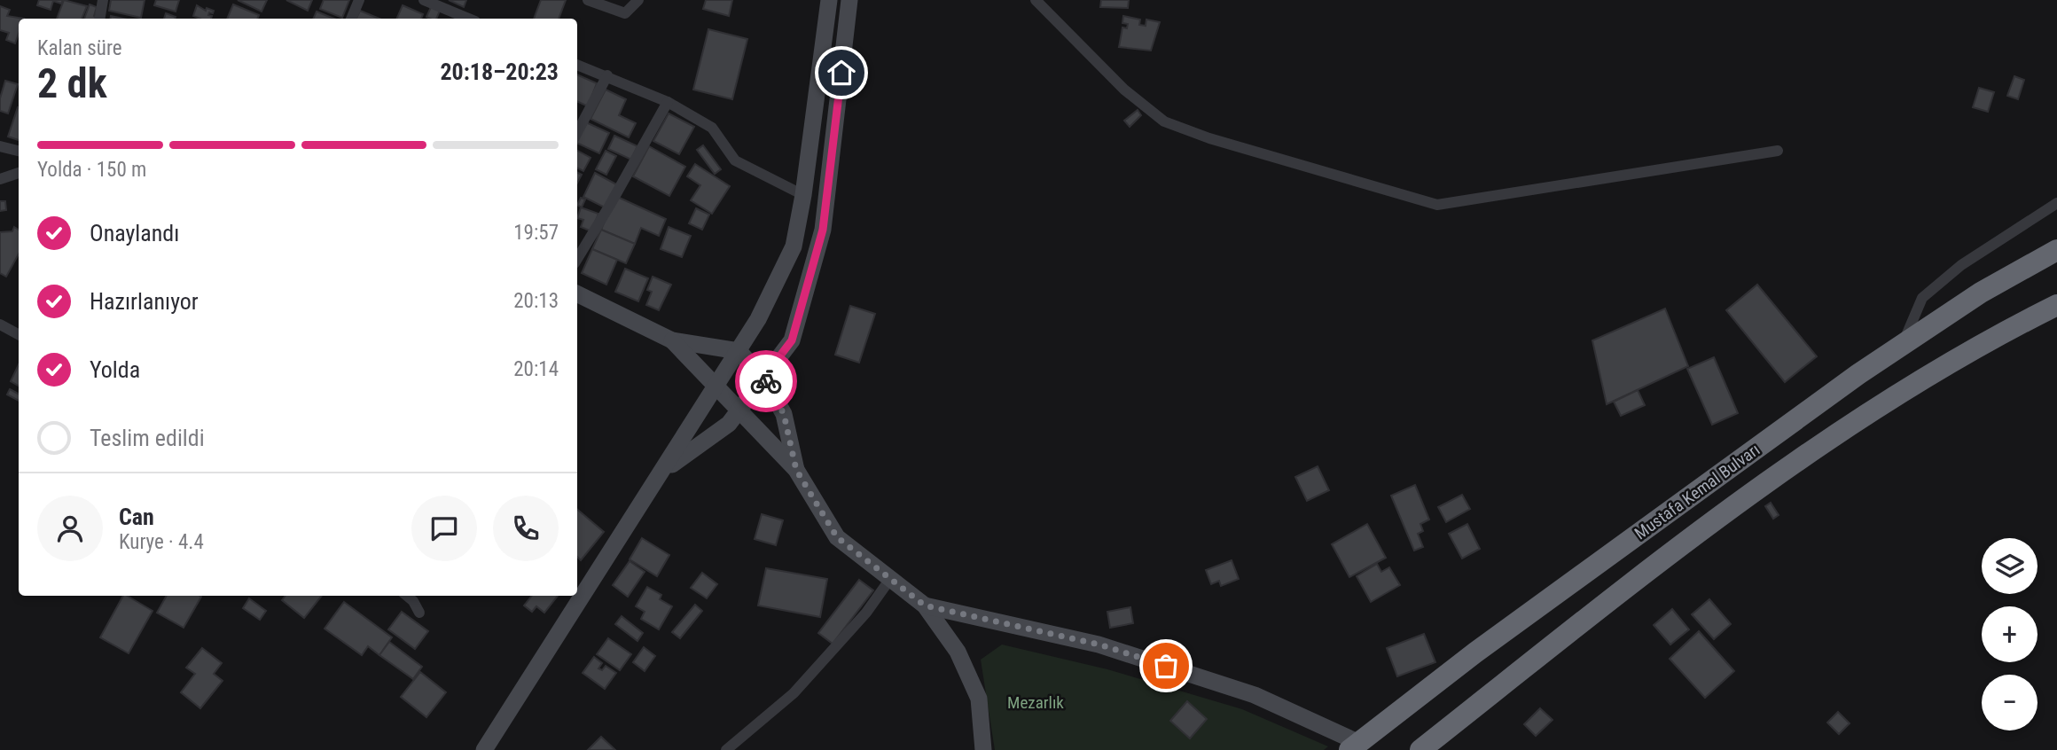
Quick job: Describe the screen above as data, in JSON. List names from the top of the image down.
{
  "streets": {
    "highway": ["Mustafa Kemal Bulvarı"]
  },
  "parks": ["Mezarlık"],
  "page": {
    "heading": ["2 dk", "Kalan süre", "20:18–20:23"],
    "panel": ["Can", "Kurye · 4.4"],
    "bar": "Yolda · 150 m",
    "list": [
      ["Onaylandı", "19:57"],
      ["Hazırlanıyor", "20:13"],
      ["Yolda", "20:14"],
      "Teslim edildi"
    ],
    "map_buttons": ["+", "−"]
  }
}
